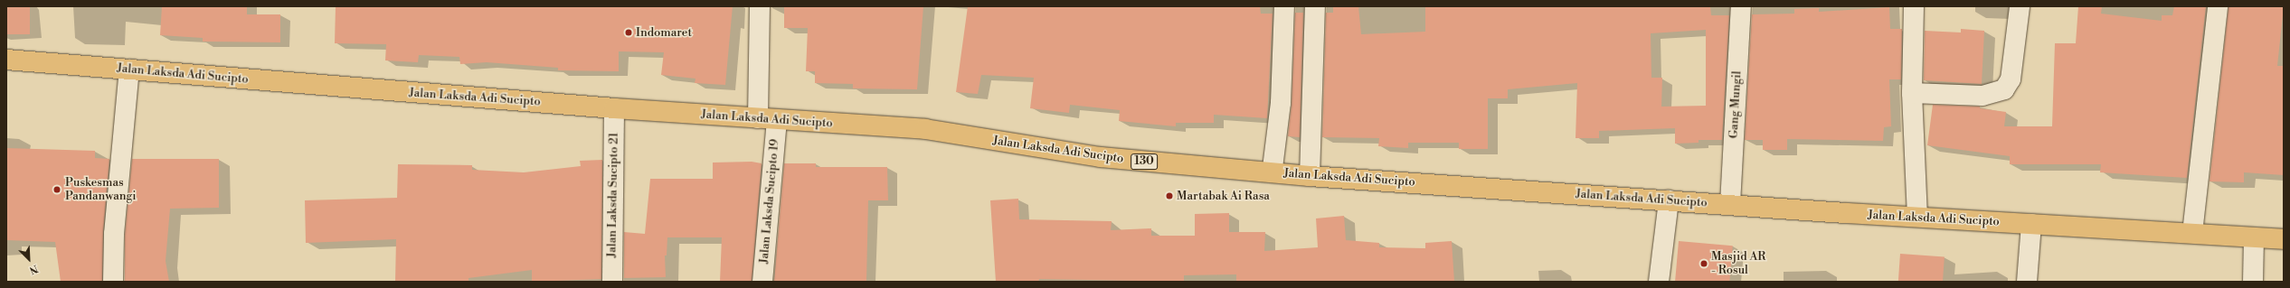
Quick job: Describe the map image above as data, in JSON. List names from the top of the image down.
{
  "streets": {
    "main road": ["Jalan Laksda Adi Sucipto", "130"],
    "street": ["Gang Mungil", "Jalan Laksda Sucipto 21", "Jalan Laksda Sucipto 19"]
  },
  "crossings": [
    ["Jalan Laksda Adi Sucipto", "Gang Mungil"],
    ["Jalan Laksda Adi Sucipto", "Jalan Laksda Sucipto 21"],
    ["Jalan Laksda Adi Sucipto", "Jalan Laksda Sucipto 19"]
  ],
  "places": [
    "Indomaret",
    "Puskesmas Pandanwangi",
    "Martabak Ai Rasa",
    "Masjid AR - Rosul"
  ],
  "north": "bottom right"
}
